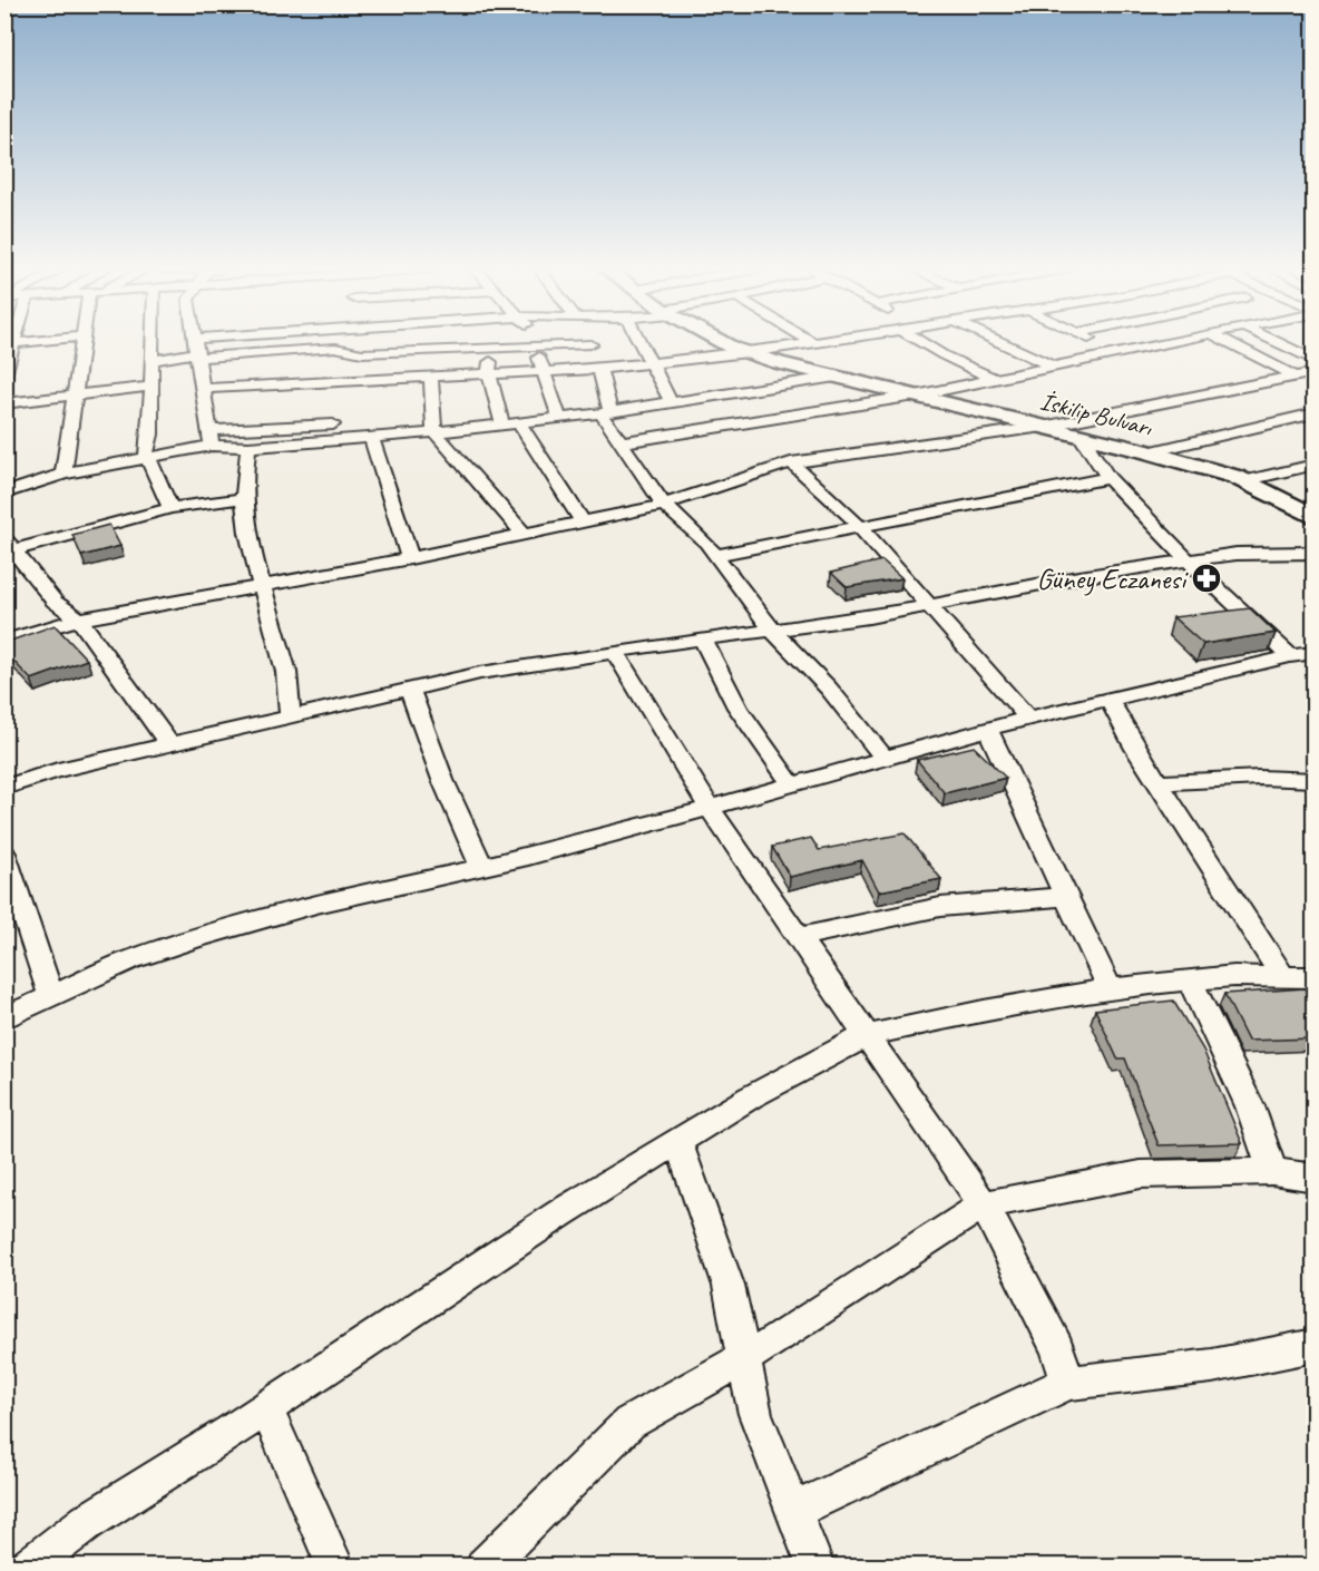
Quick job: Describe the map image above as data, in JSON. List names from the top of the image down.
{
  "streets": {
    "main road": ["İskilip Bulvarı"]
  },
  "places": {
    "pharmacy": ["Güney Eczanesi"]
  }
}
